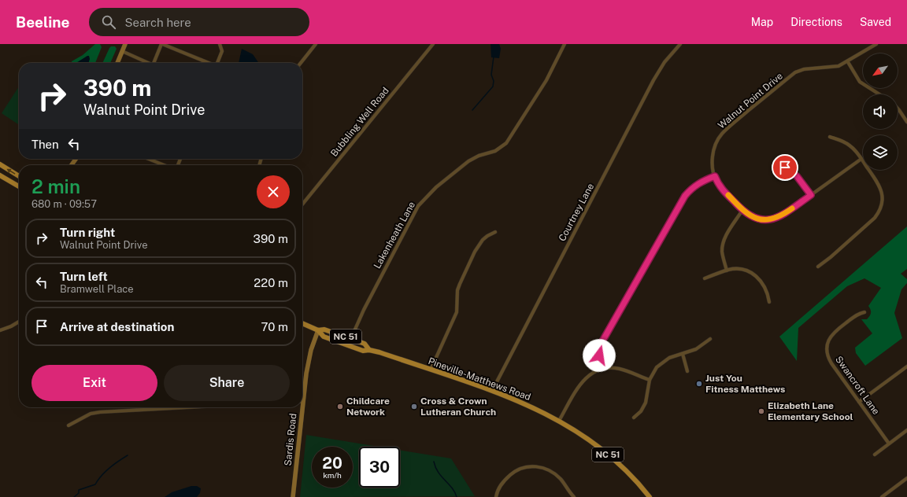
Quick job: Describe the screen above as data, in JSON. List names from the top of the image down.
{
  "streets": {
    "main road": ["NC 51", "Pineville-Matthews Road", "Sardis Road"],
    "street": [
      "Walnut Point Drive",
      "Bubbling Well Road",
      "Courtney Lane",
      "Lakenheath Lane",
      "Swancroft Lane"
    ]
  },
  "crossings": [
    ["Courtney Lane", "Pineville-Matthews Road"],
    ["Lakenheath Lane", "Pineville-Matthews Road"],
    ["NC 51", "Pineville-Matthews Road"],
    ["NC 51", "Sardis Road"],
    ["Pineville-Matthews Road", "Sardis Road"]
  ],
  "places": [
    "Just You Fitness Matthews",
    "Childcare Network",
    "Cross & Crown Lutheran Church",
    "Elizabeth Lane Elementary School"
  ],
  "north": "bottom left",
  "page": {
    "header": "Beeline",
    "search": "Search here",
    "nav": ["Map", "Directions", "Saved"],
    "turn": ["390 m", "Walnut Point Drive"],
    "then": "Then",
    "heading": ["2 min", "680 m · 09:57"],
    "list": [
      {
        "name": "Turn right",
        "note": "Walnut Point Drive",
        "value": "390 m"
      },
      {
        "name": "Turn left",
        "note": "Bramwell Place",
        "value": "220 m"
      },
      {
        "name": "Arrive at destination",
        "value": "70 m"
      }
    ],
    "buttons": ["Exit", "Share"],
    "speed": "20 km/h",
    "limit": "30"
  }
}
